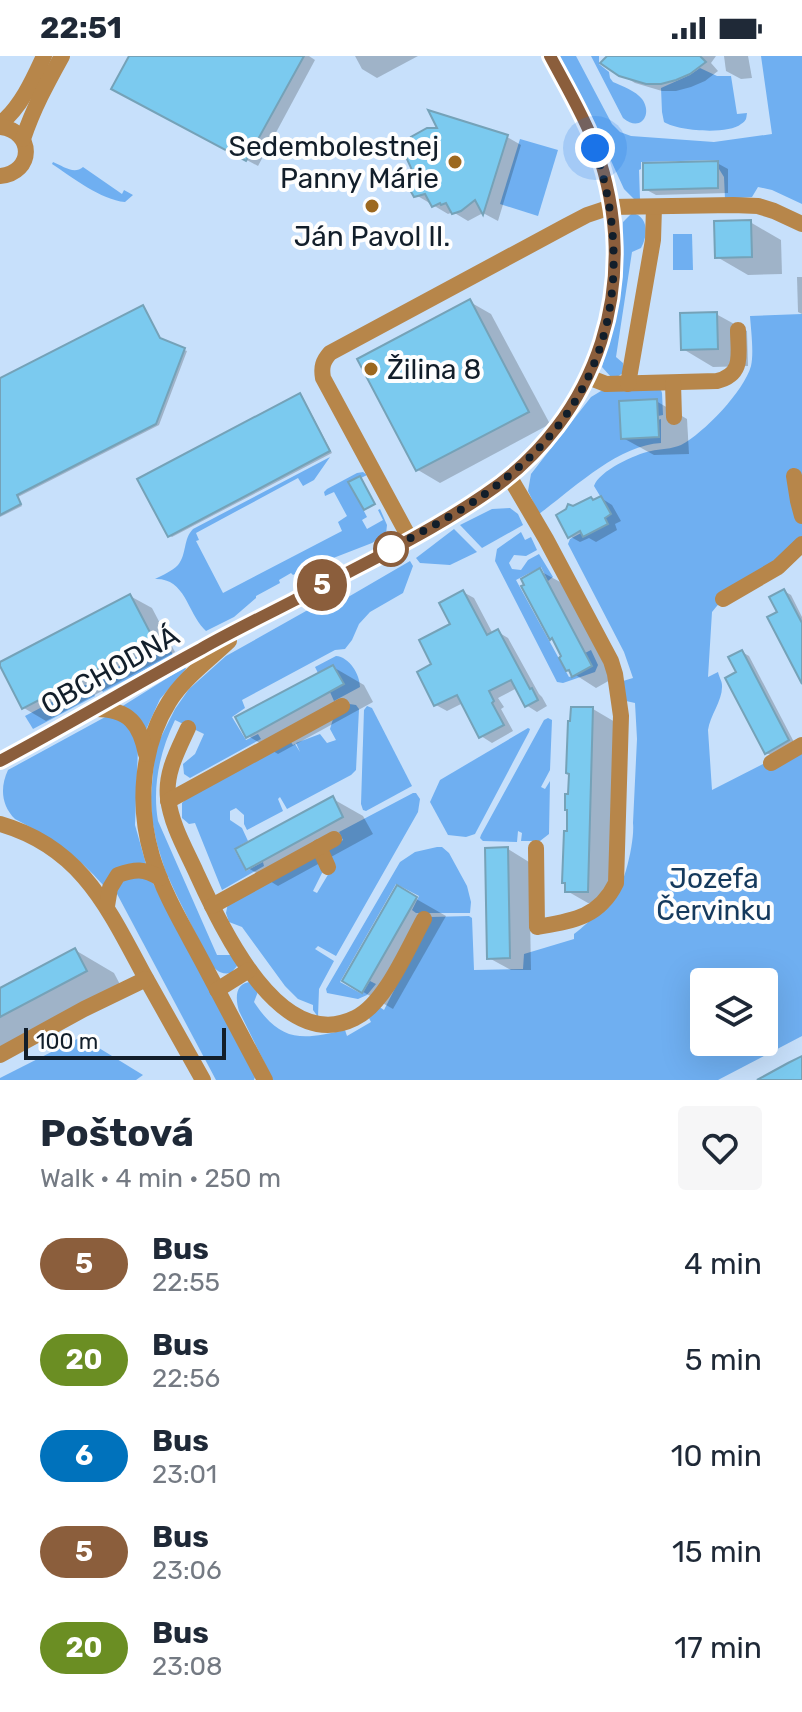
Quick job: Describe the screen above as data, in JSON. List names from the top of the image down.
{
  "streets": {
    "street": ["OBCHODNÁ"]
  },
  "parks": ["Jozefa Červinku"],
  "places": ["Sedembolestnej Panny Márie", "Ján Pavol II.", "Žilina 8"],
  "lines": ["bus line 5"],
  "scale_bar": "100 m",
  "page": {
    "status": "22:51",
    "on_map": "5",
    "scale": "100 m",
    "heading": ["Poštová", "Walk · 4 min · 250 m"],
    "list": [
      {
        "mark": "5",
        "name": "Bus",
        "note": "22:55",
        "value": "4 min"
      },
      {
        "mark": "20",
        "name": "Bus",
        "note": "22:56",
        "value": "5 min"
      },
      {
        "mark": "6",
        "name": "Bus",
        "note": "23:01",
        "value": "10 min"
      },
      {
        "mark": "5",
        "name": "Bus",
        "note": "23:06",
        "value": "15 min"
      },
      {
        "mark": "20",
        "name": "Bus",
        "note": "23:08",
        "value": "17 min"
      }
    ]
  }
}
